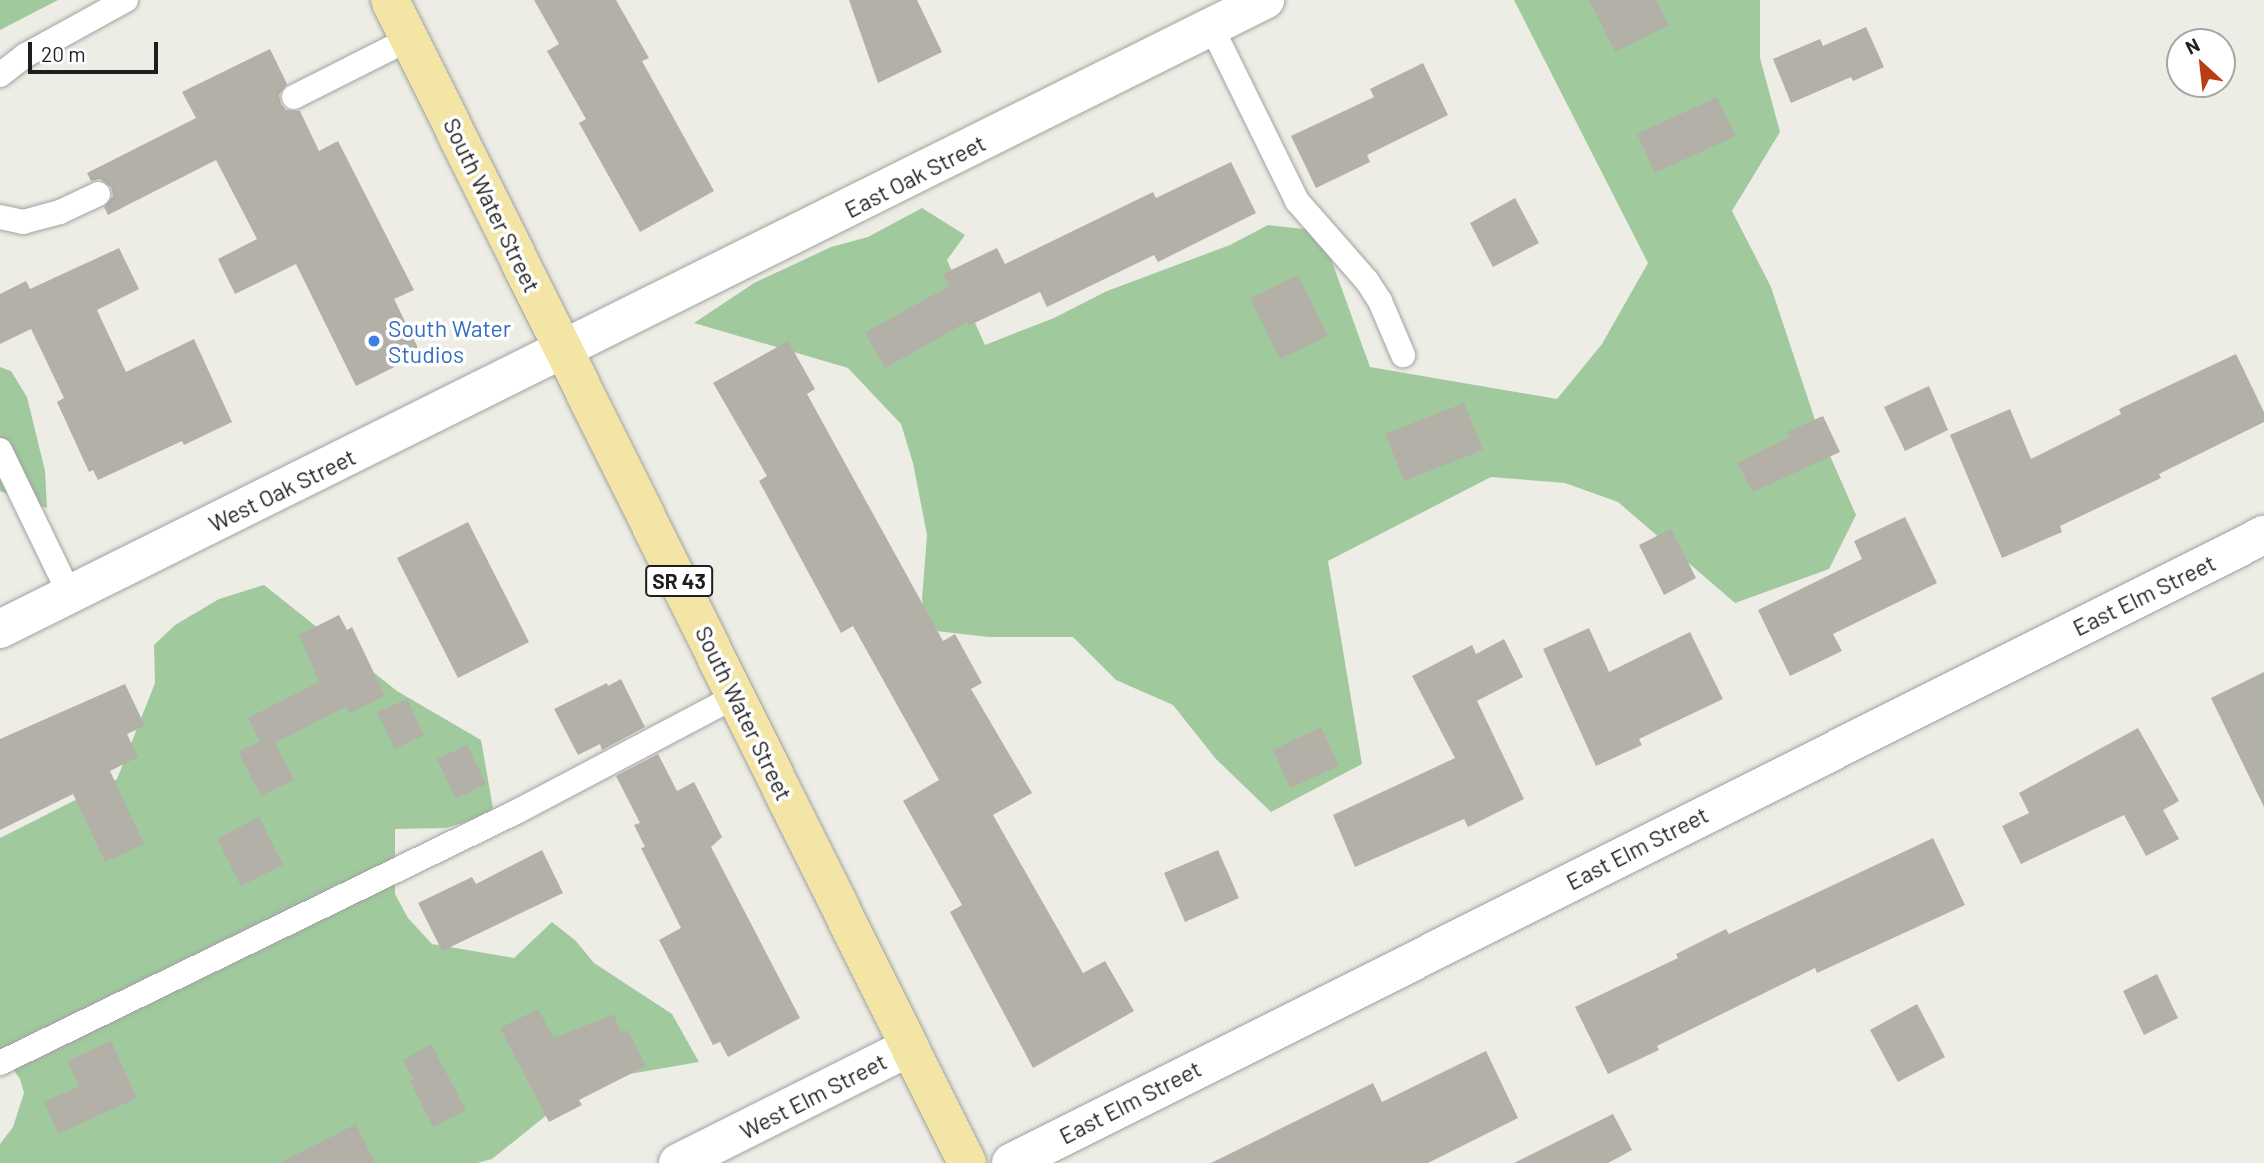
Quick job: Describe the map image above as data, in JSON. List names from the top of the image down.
{
  "streets": {
    "main road": ["South Water Street", "SR 43"],
    "street": [
      "East Oak Street",
      "West Oak Street",
      "East Elm Street",
      "West Elm Street"
    ]
  },
  "crossings": [
    ["East Oak Street", "South Water Street"],
    ["East Oak Street", "West Oak Street"],
    ["South Water Street", "West Oak Street"],
    ["South Water Street", "West Elm Street"]
  ],
  "places": ["South Water Studios"],
  "scale_bar": "20 m",
  "north": "top left"
}
